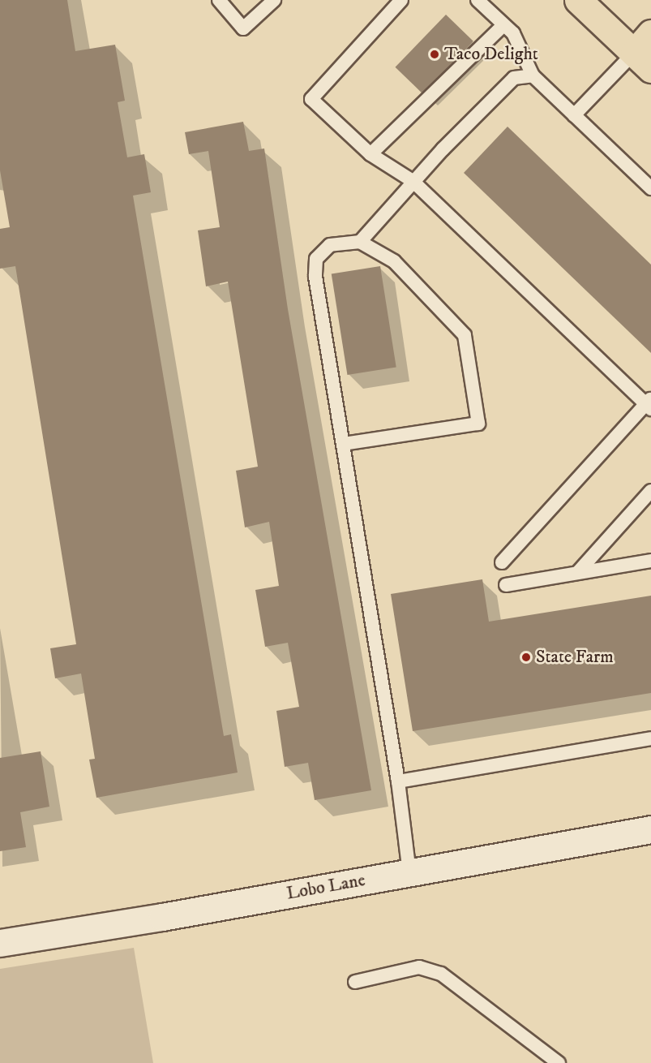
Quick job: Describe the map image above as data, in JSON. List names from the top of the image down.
{
  "streets": {
    "street": ["Lobo Lane"]
  },
  "places": ["Taco Delight", "State Farm"]
}
